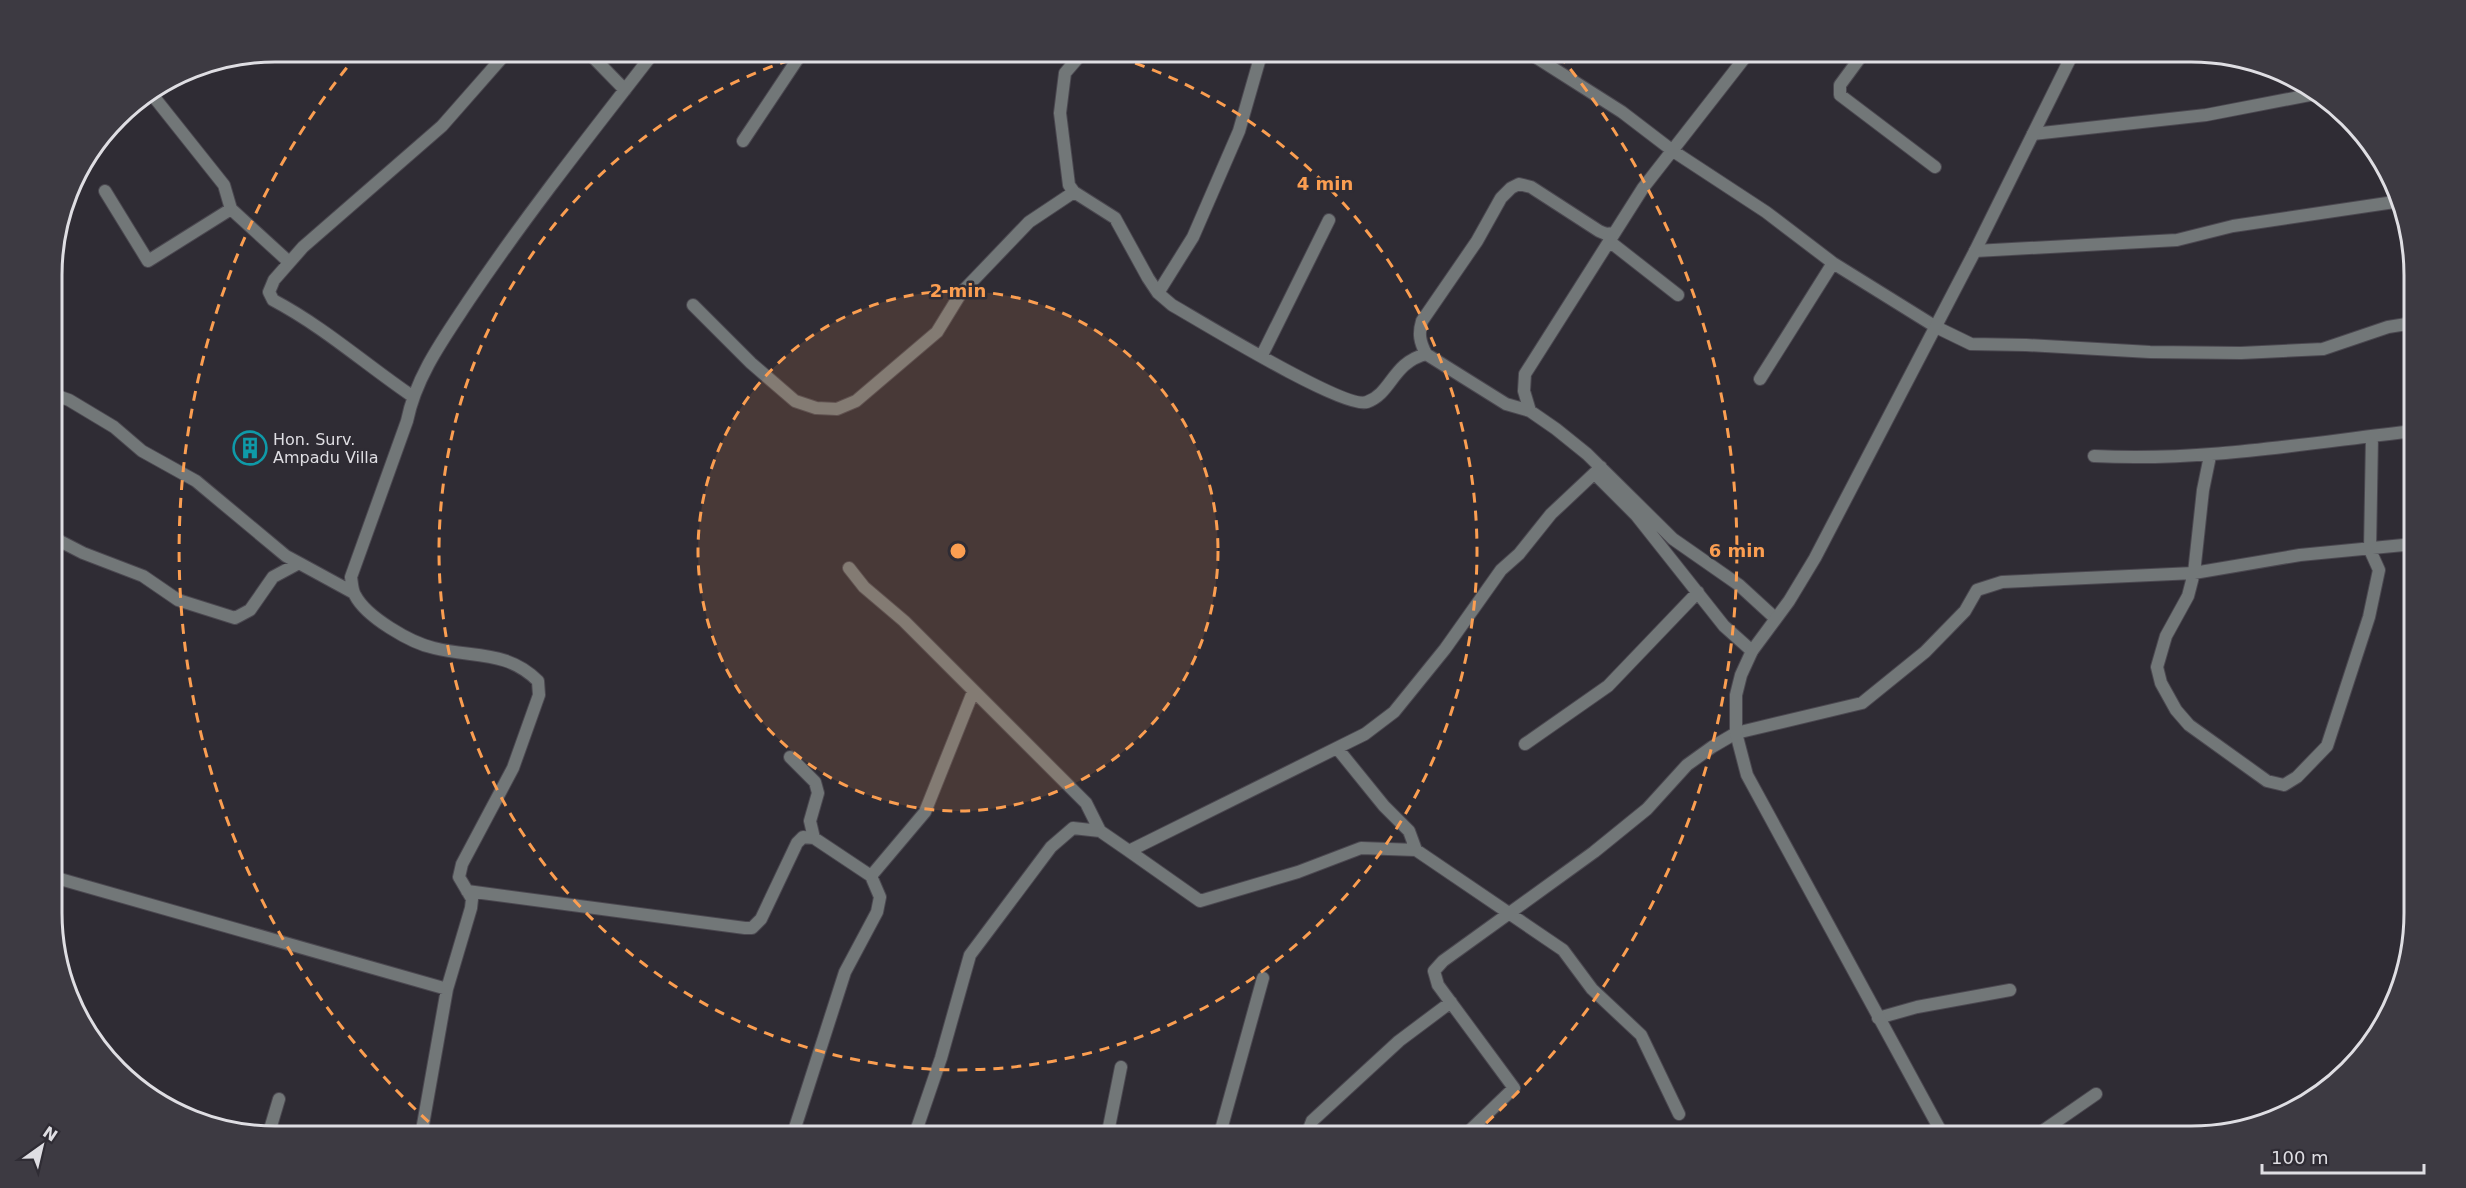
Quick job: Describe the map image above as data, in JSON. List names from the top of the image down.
{
  "places": {
    "building": ["Hon. Surv. Ampadu Villa"]
  },
  "scale_bar": "100 m",
  "north": "top right",
  "rings": ["4 min", "2 min", "6 min"]
}
